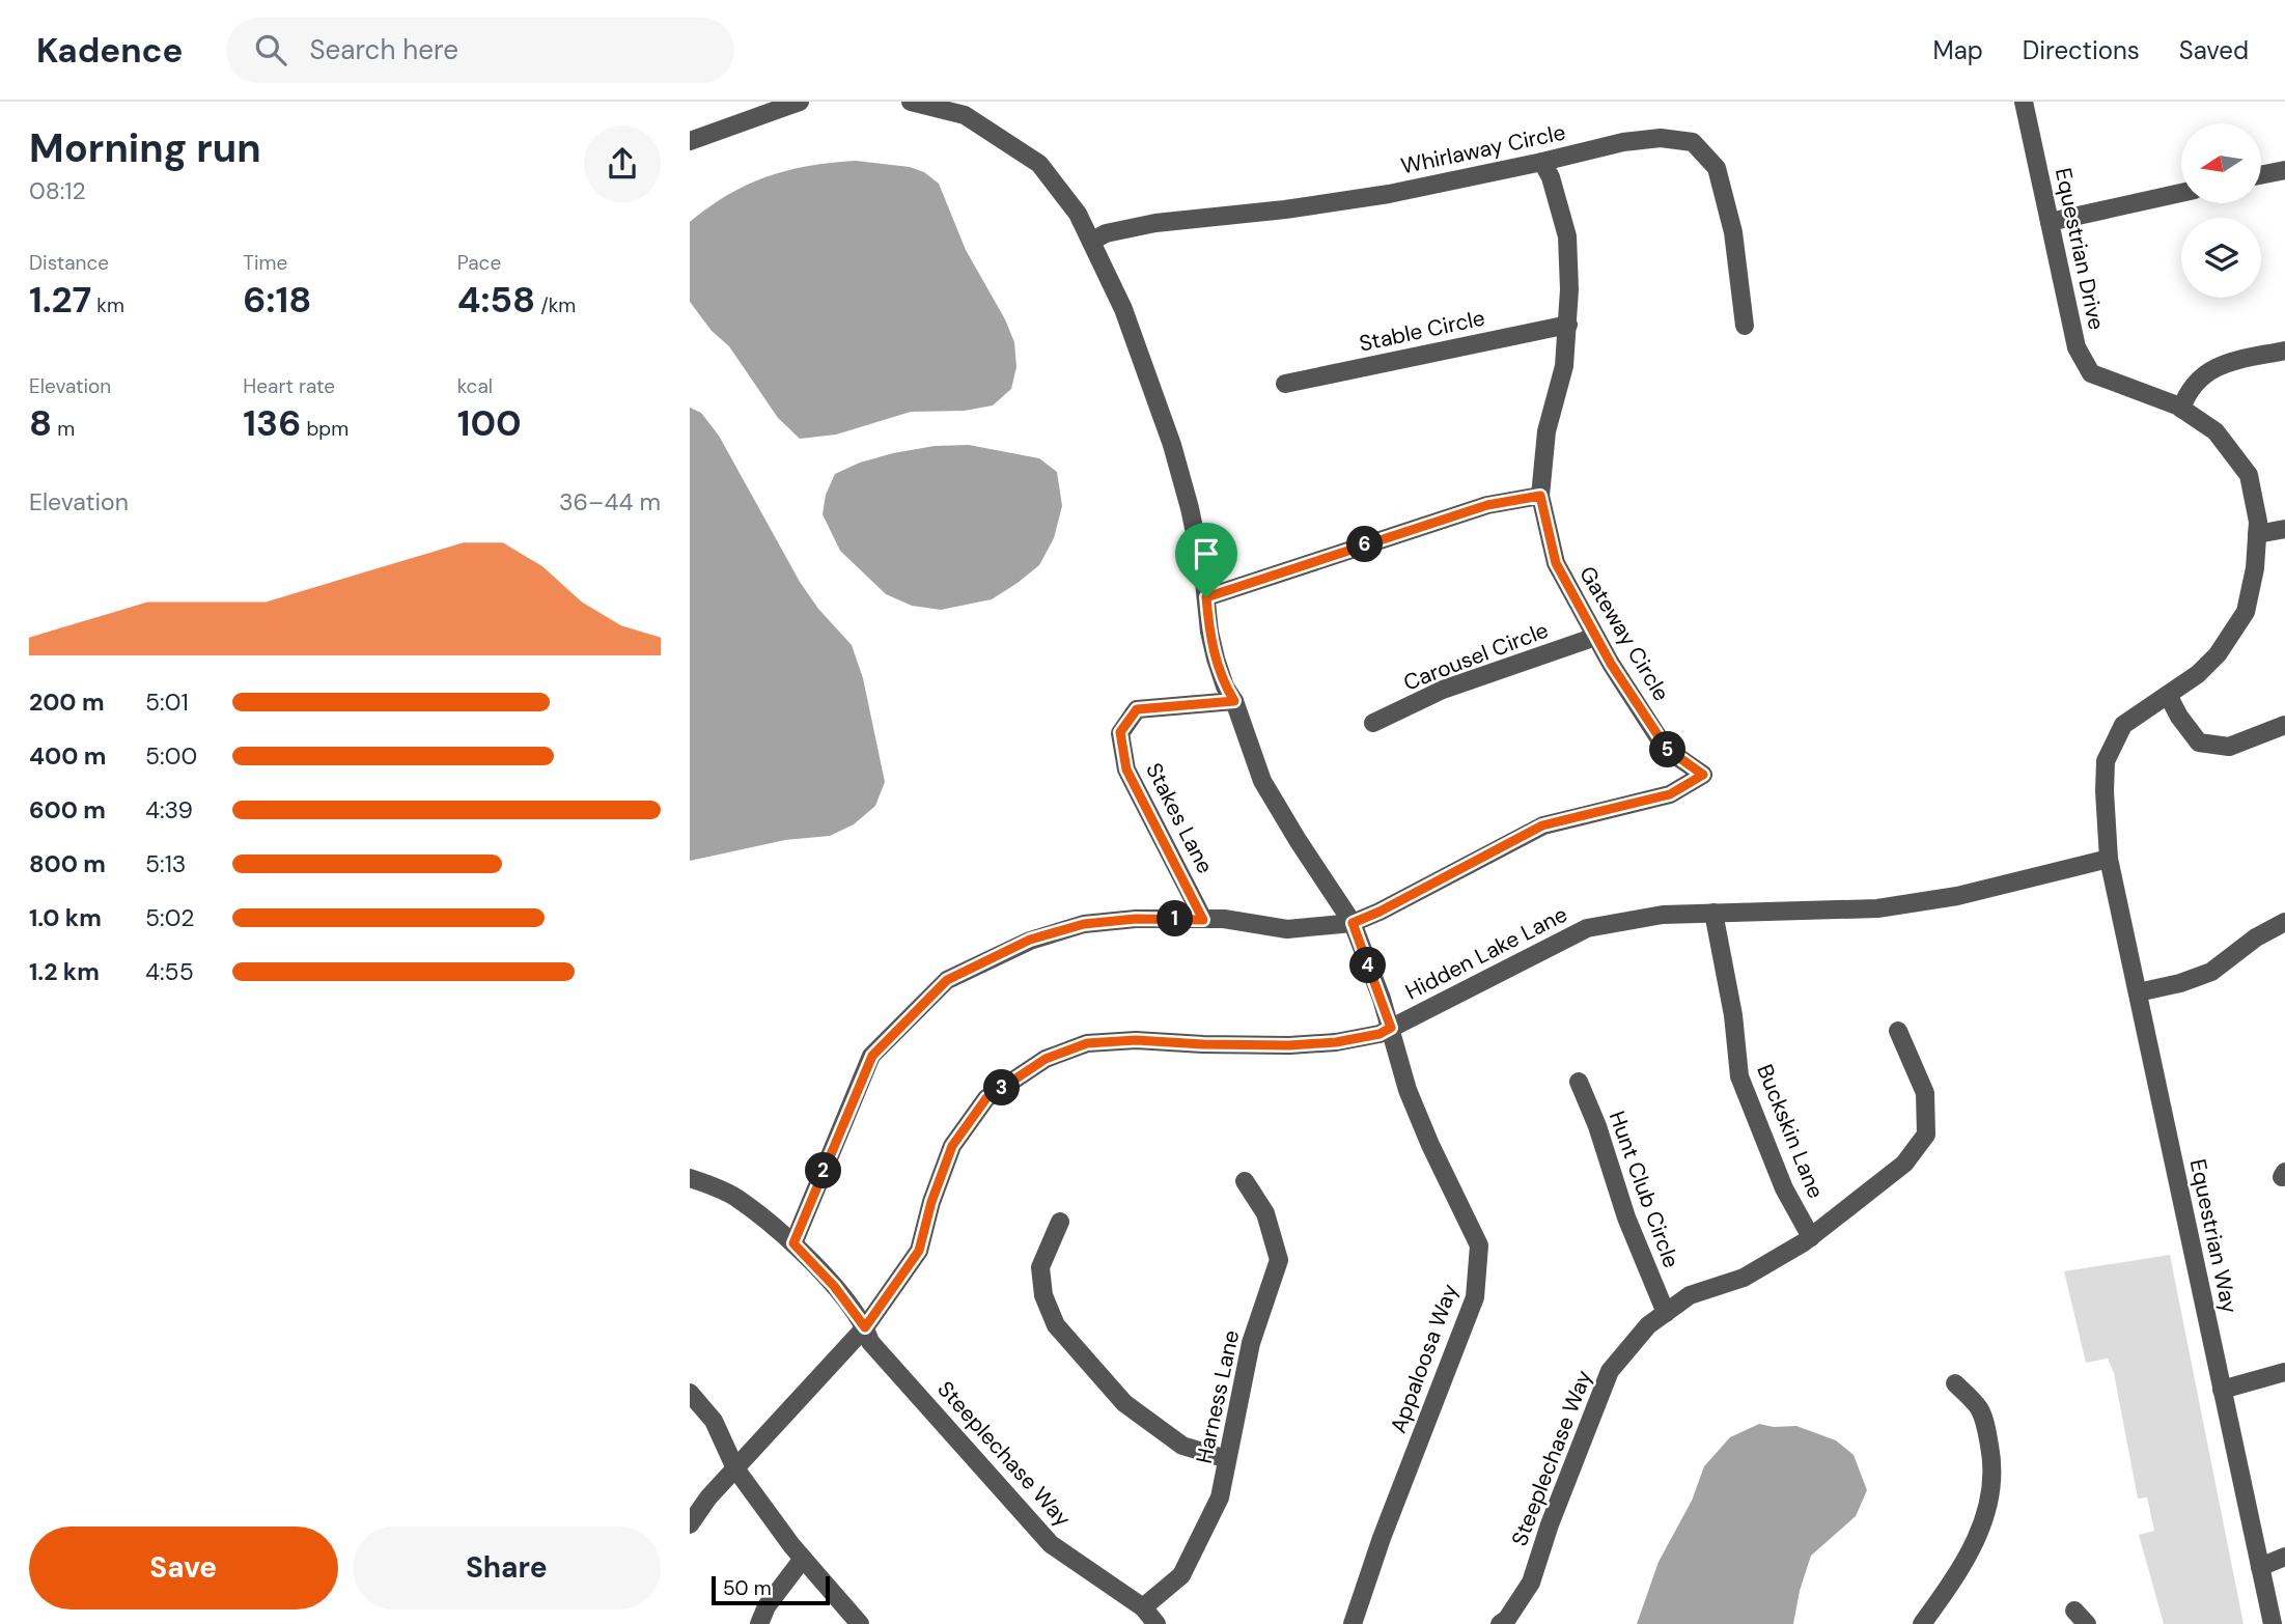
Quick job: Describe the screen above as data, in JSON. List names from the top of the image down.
{
  "streets": {
    "street": [
      "Whirlaway Circle",
      "Equestrian Drive",
      "Stable Circle",
      "Gateway Circle",
      "Carousel Circle",
      "Stakes Lane",
      "Hidden Lake Lane",
      "Buckskin Lane",
      "Hunt Club Circle",
      "Equestrian Way",
      "Appaloosa Way",
      "Harness Lane",
      "Steeplechase Way"
    ]
  },
  "crossings": [
    ["Whirlaway Circle", "Gateway Circle"],
    ["Whirlaway Circle", "Appaloosa Way"],
    ["Equestrian Drive", "Hidden Lake Lane"],
    ["Equestrian Drive", "Equestrian Way"],
    ["Stable Circle", "Gateway Circle"],
    ["Gateway Circle", "Carousel Circle"],
    ["Gateway Circle", "Appaloosa Way"],
    ["Stakes Lane", "Appaloosa Way"],
    ["Hidden Lake Lane", "Buckskin Lane"],
    ["Hidden Lake Lane", "Equestrian Way"],
    ["Hidden Lake Lane", "Appaloosa Way"],
    ["Hidden Lake Lane", "Steeplechase Way"],
    ["Buckskin Lane", "Steeplechase Way"],
    ["Hunt Club Circle", "Steeplechase Way"],
    ["Harness Lane", "Steeplechase Way"]
  ],
  "scale_bar": "50 m",
  "north": "left",
  "page": {
    "header": "Kadence",
    "search": "Search here",
    "nav": ["Map", "Directions", "Saved"],
    "heading": ["Morning run", "08:12"],
    "stats": [
      ["Distance", "1.27 km"],
      ["Time", "6:18"],
      ["Pace", "4:58 /km"],
      ["Elevation", "8 m"],
      ["Heart rate", "136 bpm"],
      ["kcal", "100"]
    ],
    "chart": ["Elevation", "36–44 m"],
    "pins": [
      "6",
      "5",
      "1",
      "4",
      "3",
      "2"
    ],
    "list": [
      {
        "name": "200 m",
        "note": "5:01"
      },
      {
        "name": "400 m",
        "note": "5:00"
      },
      {
        "name": "600 m",
        "note": "4:39"
      },
      {
        "name": "800 m",
        "note": "5:13"
      },
      {
        "name": "1.0 km",
        "note": "5:02"
      },
      {
        "name": "1.2 km",
        "note": "4:55"
      }
    ],
    "buttons": ["Save", "Share"],
    "scale": "50 m"
  }
}
